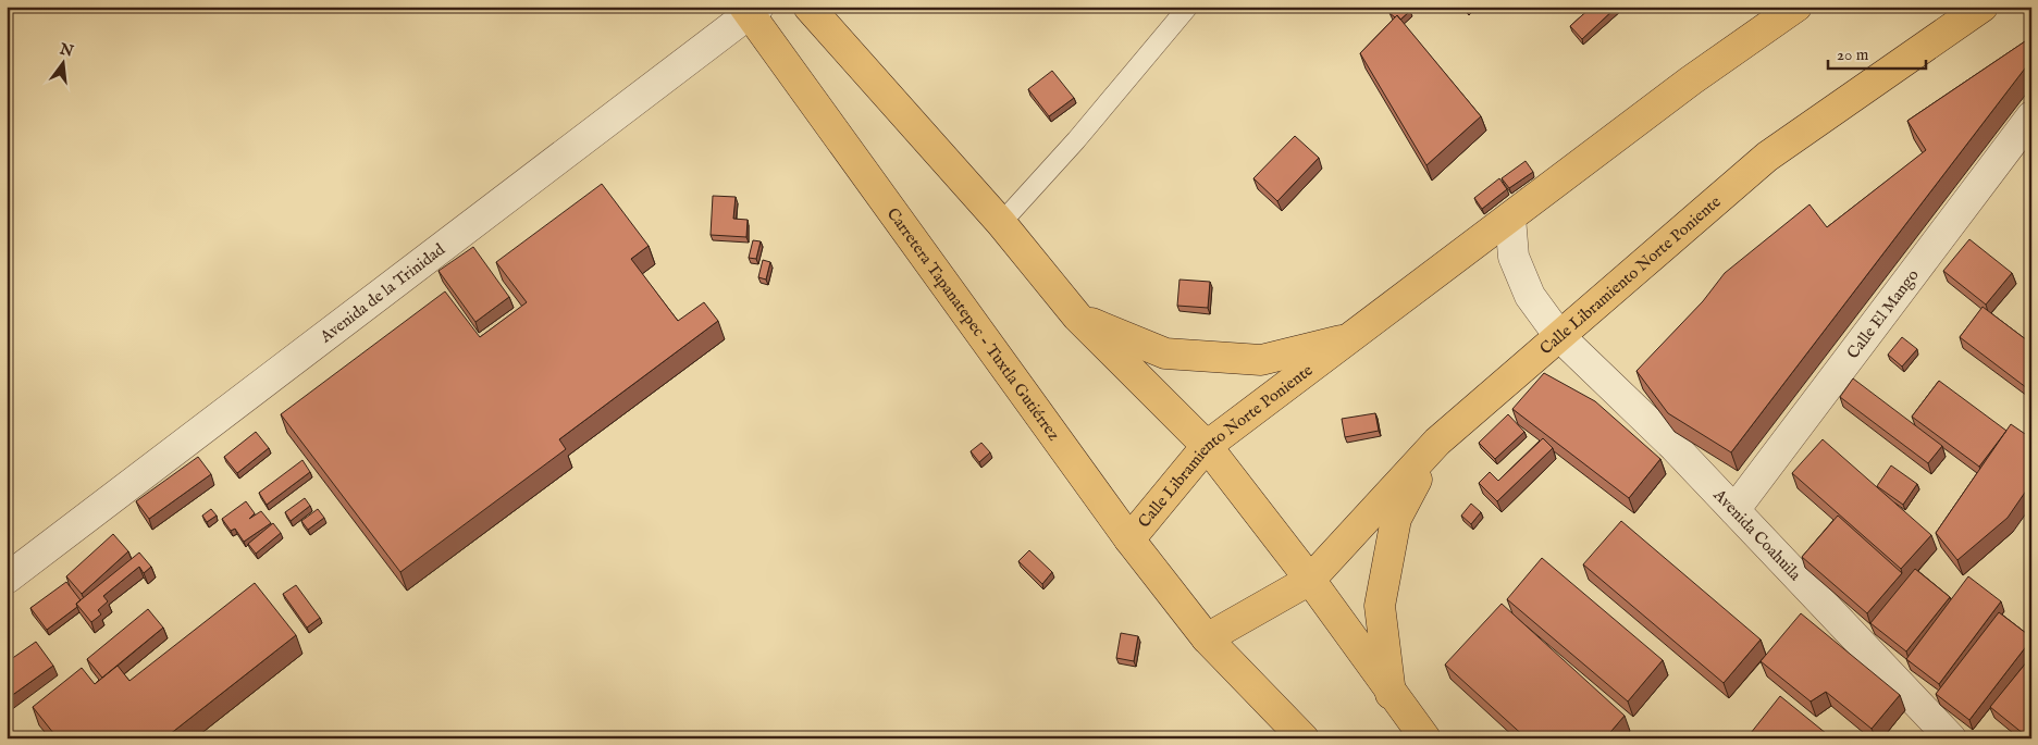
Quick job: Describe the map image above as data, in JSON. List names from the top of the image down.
{
  "streets": {
    "main road": ["Calle Libramiento Norte Poniente", "Carretera Tapanatepec - Tuxtla Gutiérrez"],
    "street": ["Avenida de la Trinidad", "Calle El Mango", "Avenida Coahuila"]
  },
  "crossings": [
    ["Calle Libramiento Norte Poniente", "Carretera Tapanatepec - Tuxtla Gutiérrez"],
    ["Calle Libramiento Norte Poniente", "Avenida Coahuila"],
    ["Avenida de la Trinidad", "Carretera Tapanatepec - Tuxtla Gutiérrez"],
    ["Calle El Mango", "Avenida Coahuila"]
  ],
  "scale_bar": "20 m",
  "north": "top"
}
